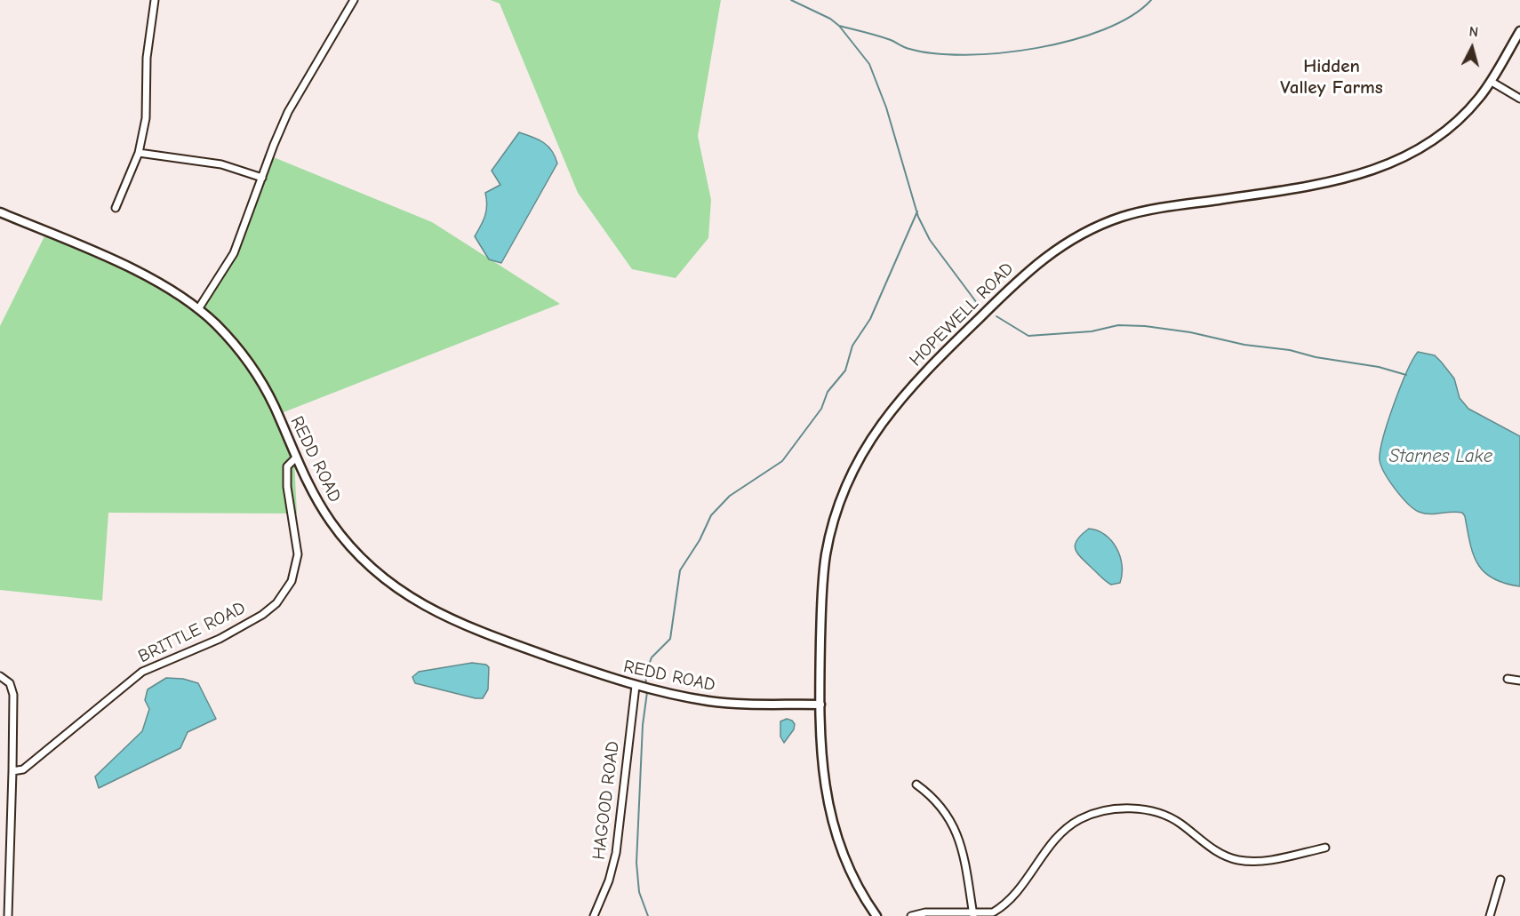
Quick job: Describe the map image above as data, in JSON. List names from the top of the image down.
{
  "streets": {
    "street": [
      "HOPEWELL ROAD",
      "REDD ROAD",
      "BRITTLE ROAD",
      "HAGOOD ROAD"
    ]
  },
  "crossings": [
    ["HOPEWELL ROAD", "REDD ROAD"],
    ["REDD ROAD", "BRITTLE ROAD"],
    ["REDD ROAD", "HAGOOD ROAD"]
  ],
  "districts": ["Hidden Valley Farms"],
  "water": ["Starnes Lake"],
  "north": "top"
}
